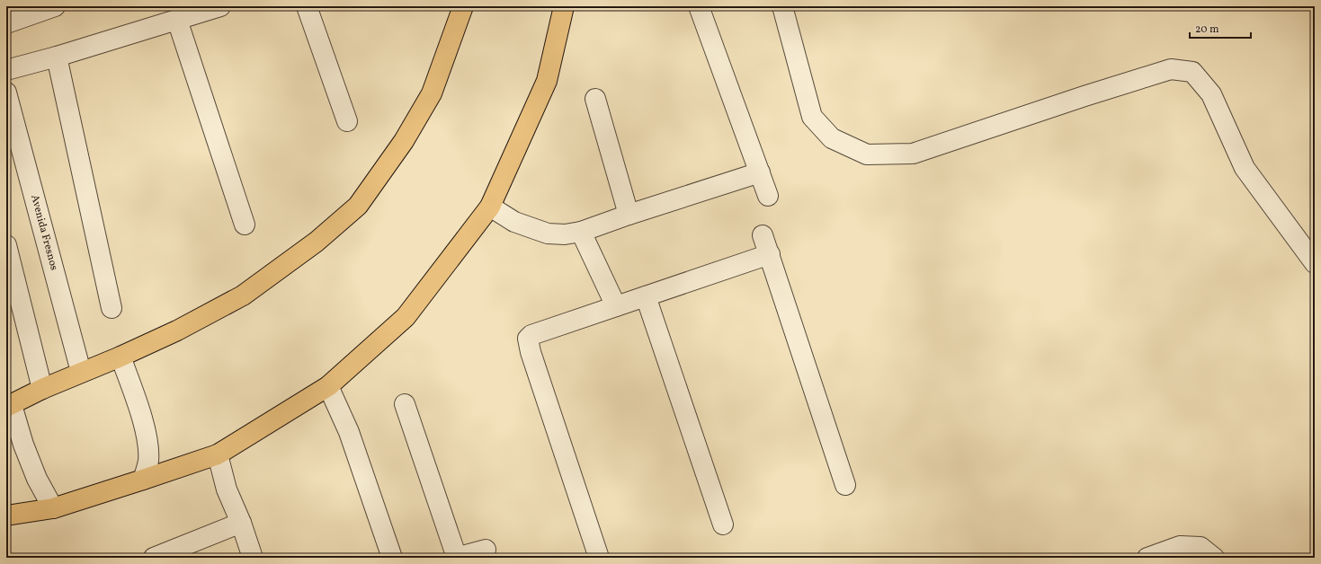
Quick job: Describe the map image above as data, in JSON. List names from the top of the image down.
{
  "streets": {
    "street": ["Avenida Fresnos"]
  },
  "scale_bar": "20 m"
}
